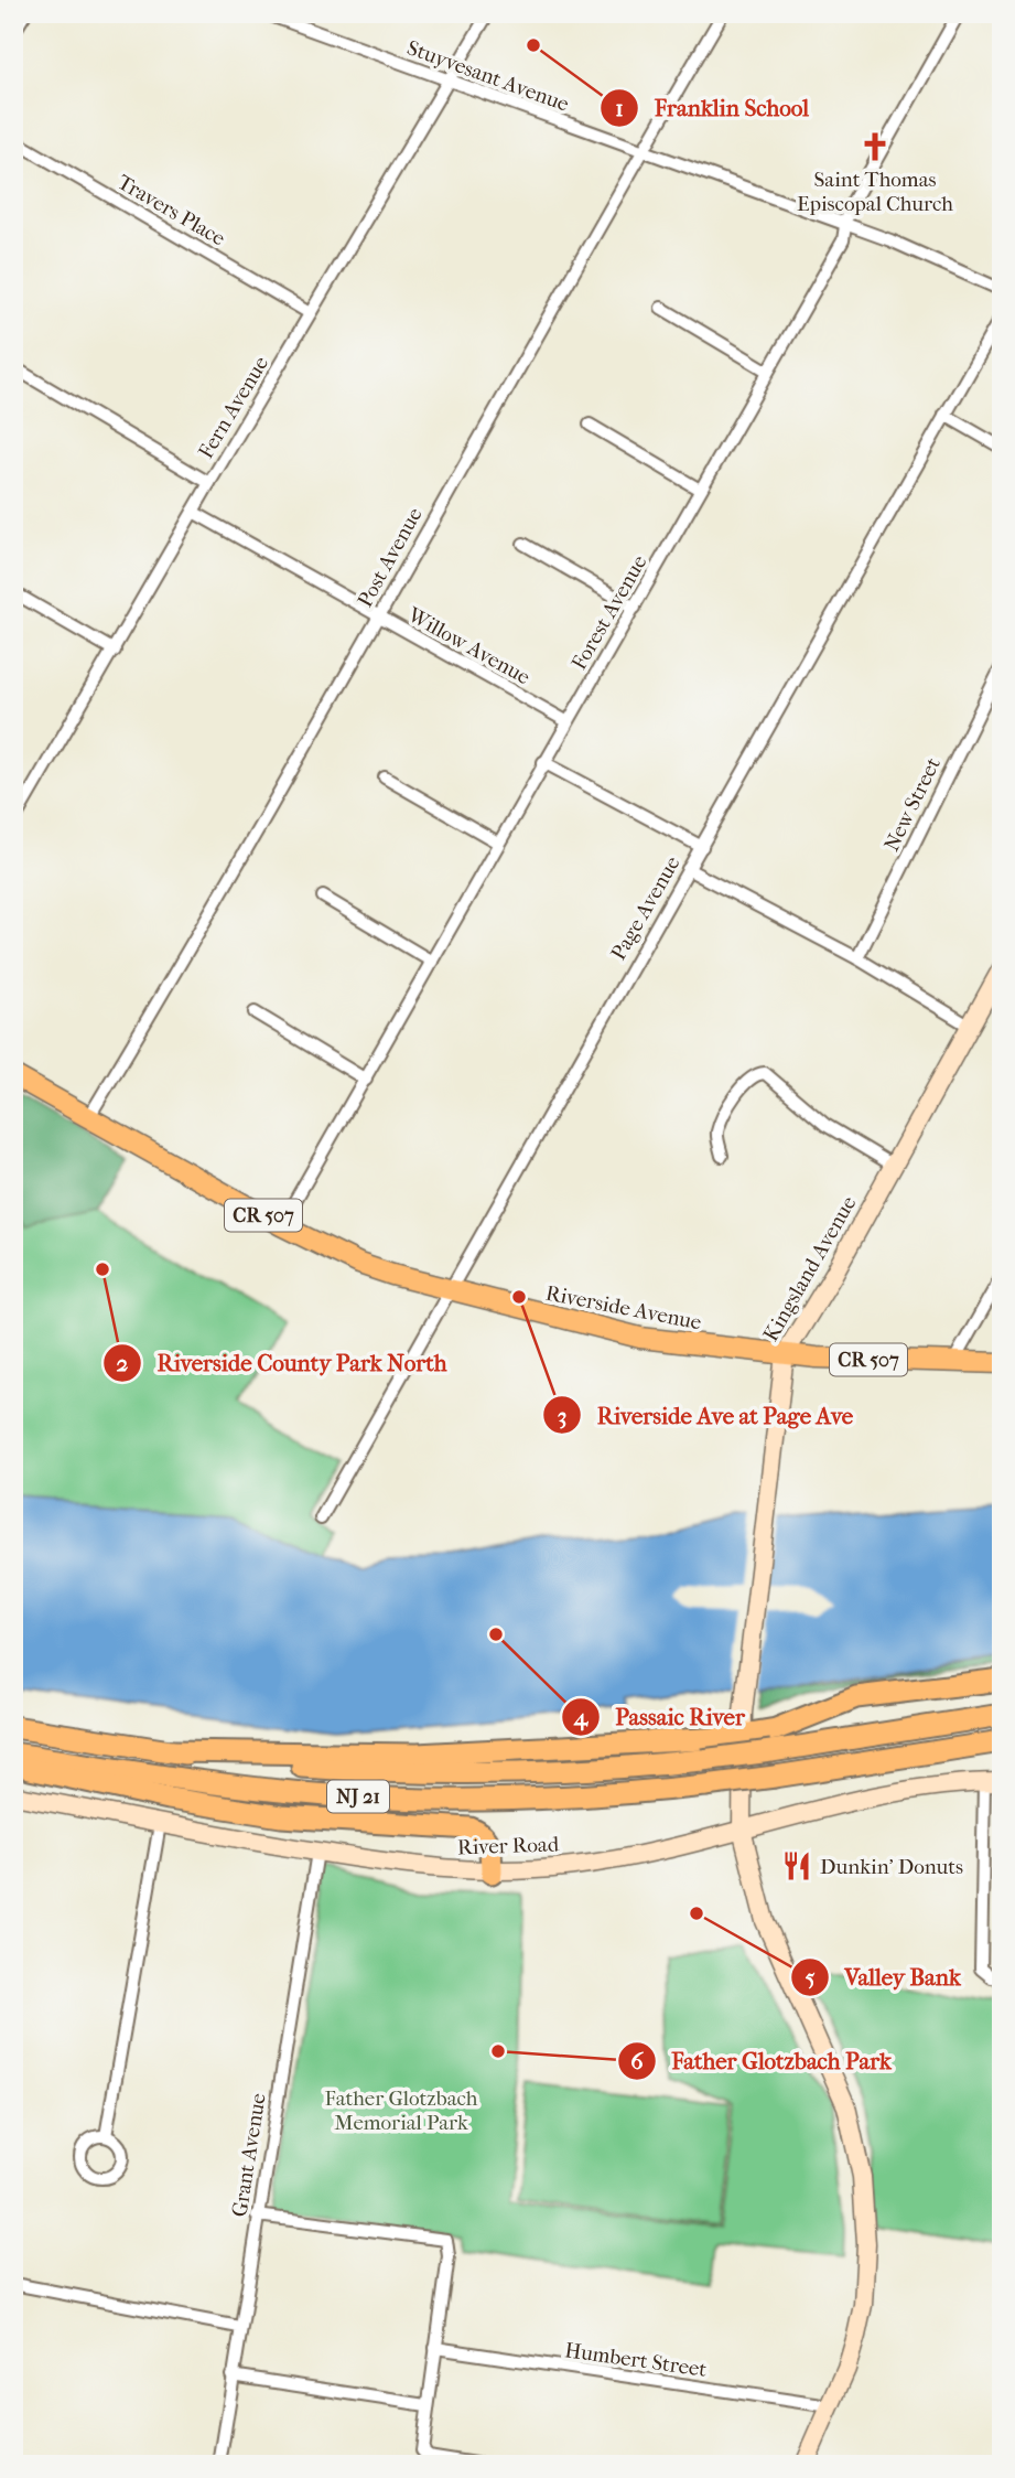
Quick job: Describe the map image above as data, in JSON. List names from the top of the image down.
{
  "streets": {
    "highway": ["NJ 21"],
    "main road": [
      "CR 507",
      "Kingsland Avenue",
      "Riverside Avenue",
      "River Road"
    ],
    "street": [
      "Stuyvesant Avenue",
      "Travers Place",
      "Fern Avenue",
      "Post Avenue",
      "Forest Avenue",
      "Willow Avenue",
      "New Street",
      "Page Avenue",
      "Grant Avenue",
      "Humbert Street"
    ]
  },
  "crossings": [
    ["Stuyvesant Avenue", "Fern Avenue"],
    ["Stuyvesant Avenue", "Post Avenue"],
    ["Stuyvesant Avenue", "Forest Avenue"],
    ["Travers Place", "Fern Avenue"],
    ["Fern Avenue", "Willow Avenue"],
    ["Post Avenue", "Willow Avenue"],
    ["Post Avenue", "Riverside Avenue"],
    ["Forest Avenue", "Willow Avenue"],
    ["Forest Avenue", "Riverside Avenue"],
    ["Page Avenue", "Riverside Avenue"],
    ["Kingsland Avenue", "Riverside Avenue"],
    ["Kingsland Avenue", "River Road"],
    ["Kingsland Avenue", "Humbert Street"],
    ["River Road", "Grant Avenue"]
  ],
  "parks": ["Father Glotzbach Memorial Park"],
  "places": {
    "other": [
      "Franklin School",
      "Riverside County Park North",
      "Riverside Ave at Page Ave",
      "Passaic River",
      "Valley Bank",
      "Father Glotzbach Park"
    ],
    "church": ["Saint Thomas Episcopal Church"],
    "restaurant": ["Dunkin' Donuts"]
  }
}
